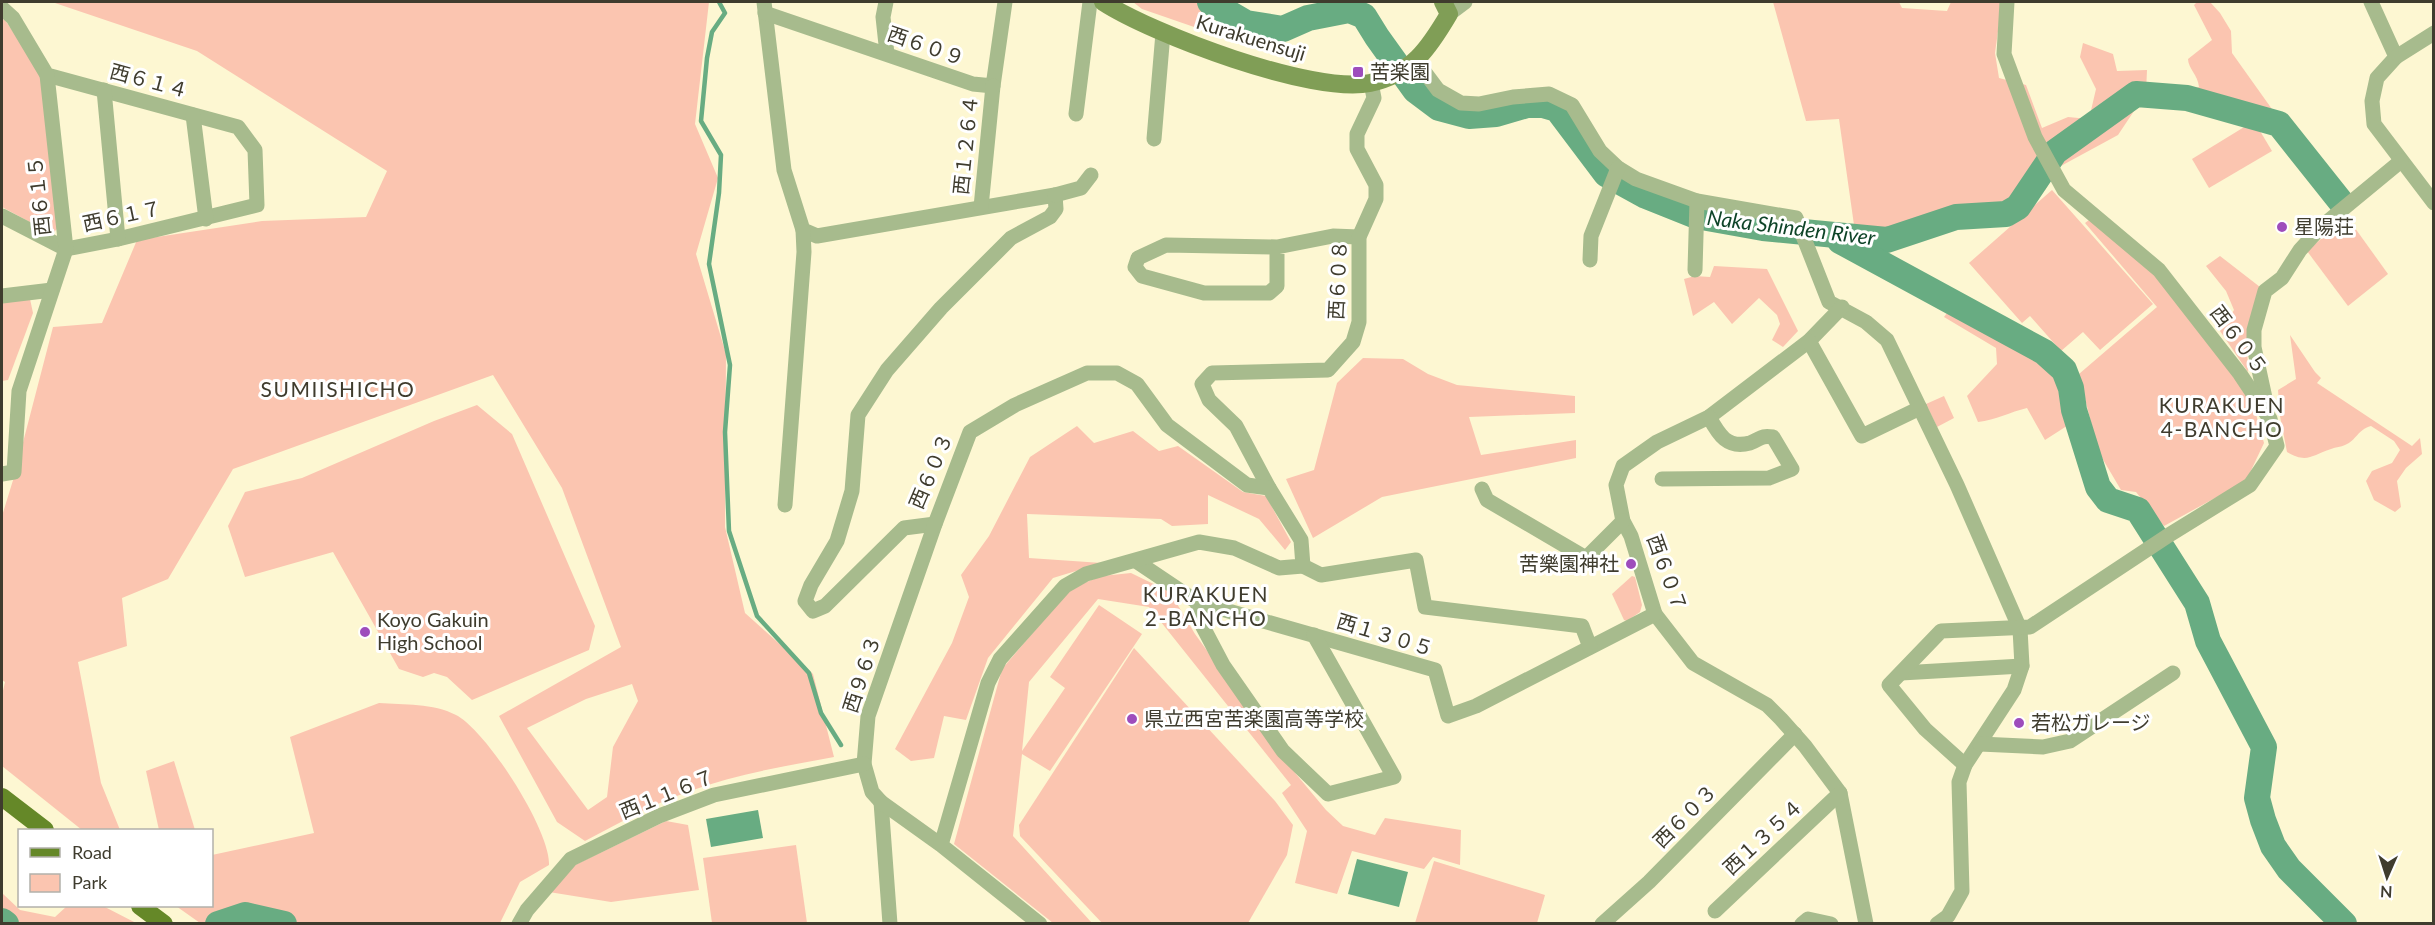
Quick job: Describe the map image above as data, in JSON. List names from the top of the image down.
{
  "streets": {
    "street": [
      "Kurakuensuji",
      "西６０９",
      "西６１４",
      "西１２６４",
      "西６１５",
      "西６１７",
      "西６０８",
      "西６０５",
      "西６０３",
      "西６０７",
      "西１３０５",
      "西９６３",
      "西１１６７",
      "西１３５４"
    ]
  },
  "crossings": [
    ["Kurakuensuji", "西６０８"],
    ["西６０９", "西１２６４"],
    ["西６１４", "西６１５"],
    ["西６１４", "西６１７"],
    ["西６１５", "西６１７"],
    ["西６０８", "西６０３"],
    ["西６０３", "西６０７"],
    ["西６０３", "西９６３"],
    ["西６０７", "西１３０５"],
    ["西６０７", "西１３５４"],
    ["西９６３", "西１１６７"]
  ],
  "districts": ["SUMIISHICHO", "KURAKUEN 4-BANCHO", "KURAKUEN 2-BANCHO"],
  "water": ["Naka Shinden River"],
  "places": {
    "transit": ["苦楽園"],
    "other": [
      "星陽荘",
      "苦樂園神社",
      "Koyo Gakuin High School",
      "県立西宮苦楽園高等学校",
      "若松ガレージ"
    ]
  },
  "legend": ["Road", "Park"],
  "north": "bottom"
}
